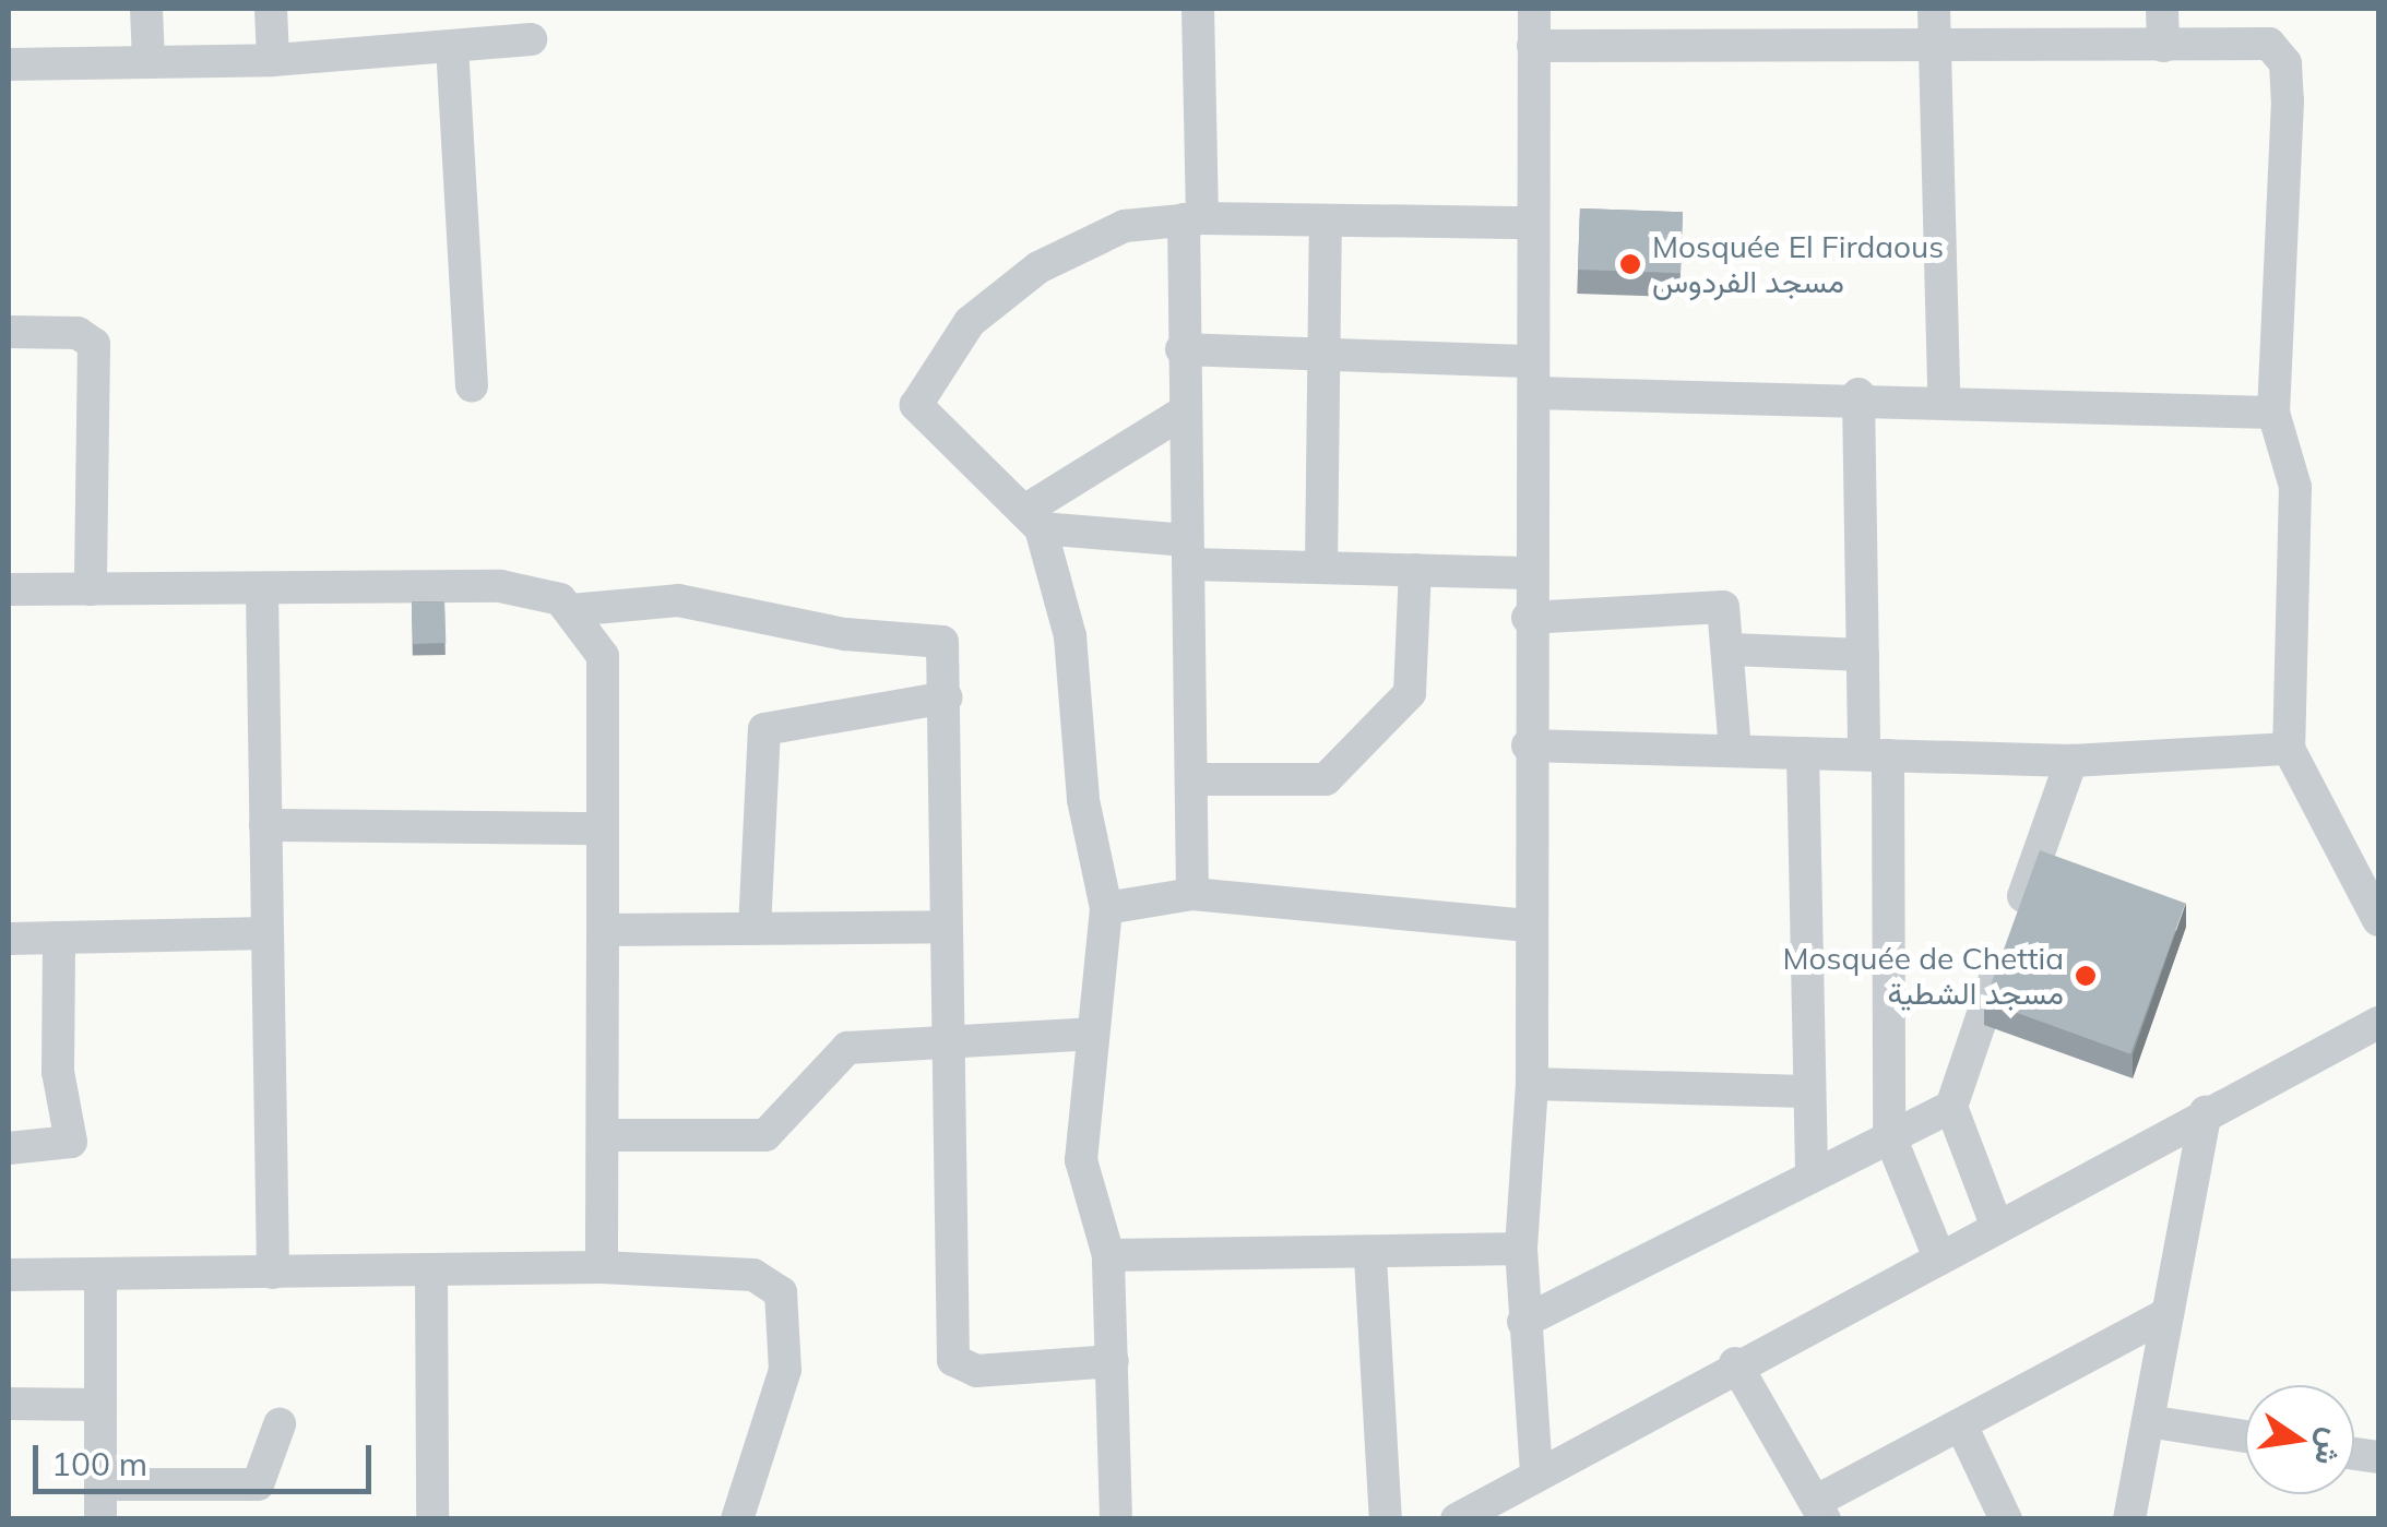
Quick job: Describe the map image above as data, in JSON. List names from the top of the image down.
{
  "places": ["Mosquée El Firdaous مسجد الفردوس", "Mosquée de Chettia مسجد الشطية"],
  "scale_bar": "100 m",
  "north": "right"
}
